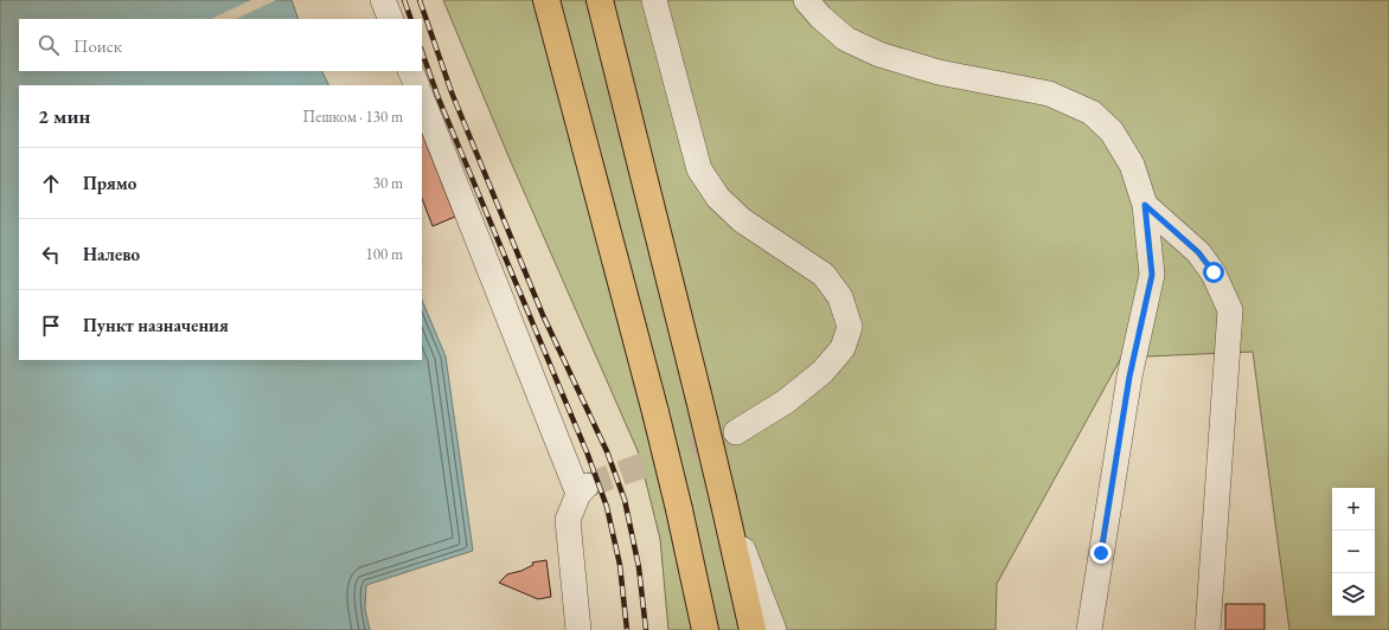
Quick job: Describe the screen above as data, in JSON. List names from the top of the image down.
{
  "page": {
    "search": "Поиск",
    "heading": ["2 мин", "Пешком · 130 m"],
    "list": [
      ["Прямо", "30 m"],
      ["Налево", "100 m"],
      "Пункт назначения"
    ],
    "map_buttons": ["+", "−"]
  }
}
